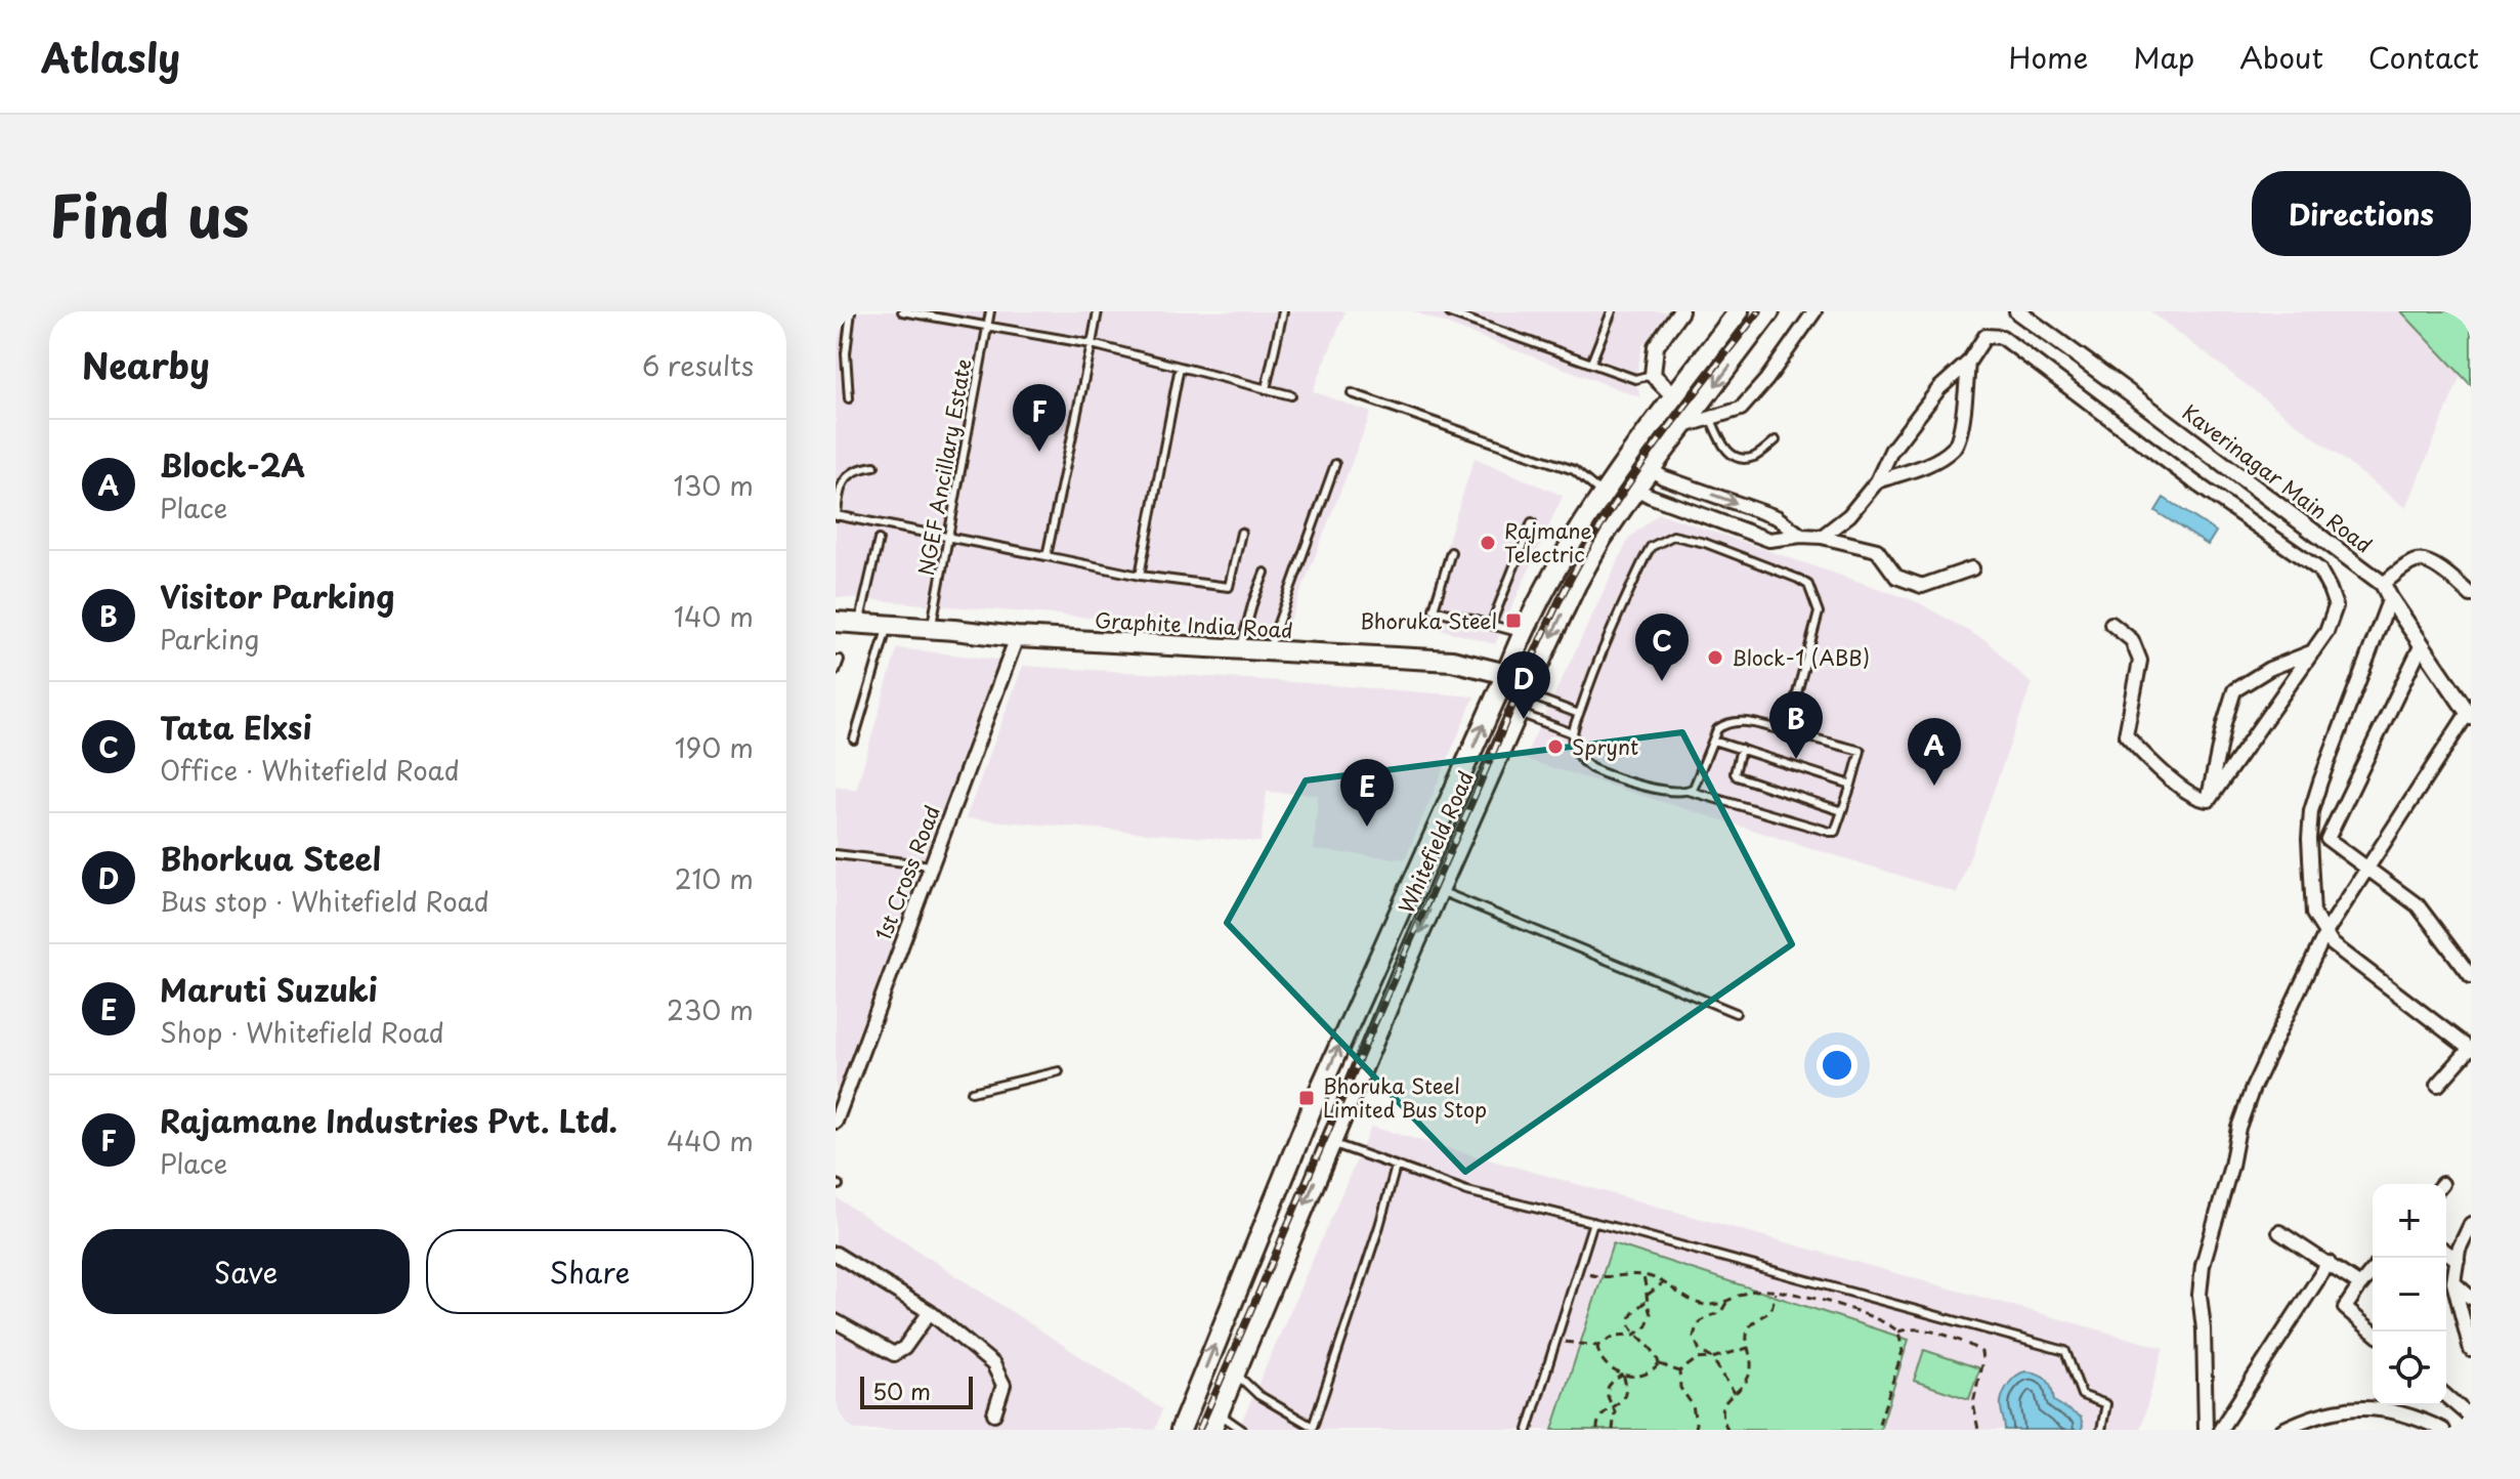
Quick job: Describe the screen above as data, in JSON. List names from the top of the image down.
{
  "streets": {
    "main road": ["Graphite India Road", "Whitefield Road"],
    "street": ["Kaverinagar Main Road", "1st Cross Road"],
    "lane": ["NGEF Ancillary Estate"]
  },
  "crossings": [
    ["NGEF Ancillary Estate", "Graphite India Road"],
    ["Graphite India Road", "Whitefield Road"],
    ["Graphite India Road", "1st Cross Road"]
  ],
  "places": {
    "other": ["Rajmane Telectric", "Block-1 (ABB)", "Sprynt"],
    "transit": ["Bhoruka Steel", "Bhoruka Steel Limited Bus Stop"]
  },
  "scale_bar": "50 m",
  "page": {
    "header": "Atlasly",
    "nav": [
      "Home",
      "Map",
      "About",
      "Contact"
    ],
    "title": "Find us",
    "buttons": [
      "Directions",
      ["Save", "Share"]
    ],
    "heading": ["Nearby", "6 results"],
    "pins": [
      "F",
      "C",
      "D",
      "B",
      "A",
      "E"
    ],
    "list": [
      {
        "mark": "A",
        "name": "Block-2A",
        "note": "Place",
        "value": "130 m"
      },
      {
        "mark": "B",
        "name": "Visitor Parking",
        "note": "Parking",
        "value": "140 m"
      },
      {
        "mark": "C",
        "name": "Tata Elxsi",
        "note": "Office · Whitefield Road",
        "value": "190 m"
      },
      {
        "mark": "D",
        "name": "Bhorkua Steel",
        "note": "Bus stop · Whitefield Road",
        "value": "210 m"
      },
      {
        "mark": "E",
        "name": "Maruti Suzuki",
        "note": "Shop · Whitefield Road",
        "value": "230 m"
      },
      {
        "mark": "F",
        "name": "Rajamane Industries Pvt. Ltd.",
        "note": "Place",
        "value": "440 m"
      }
    ],
    "map_buttons": ["+", "−"],
    "scale": "50 m"
  }
}
